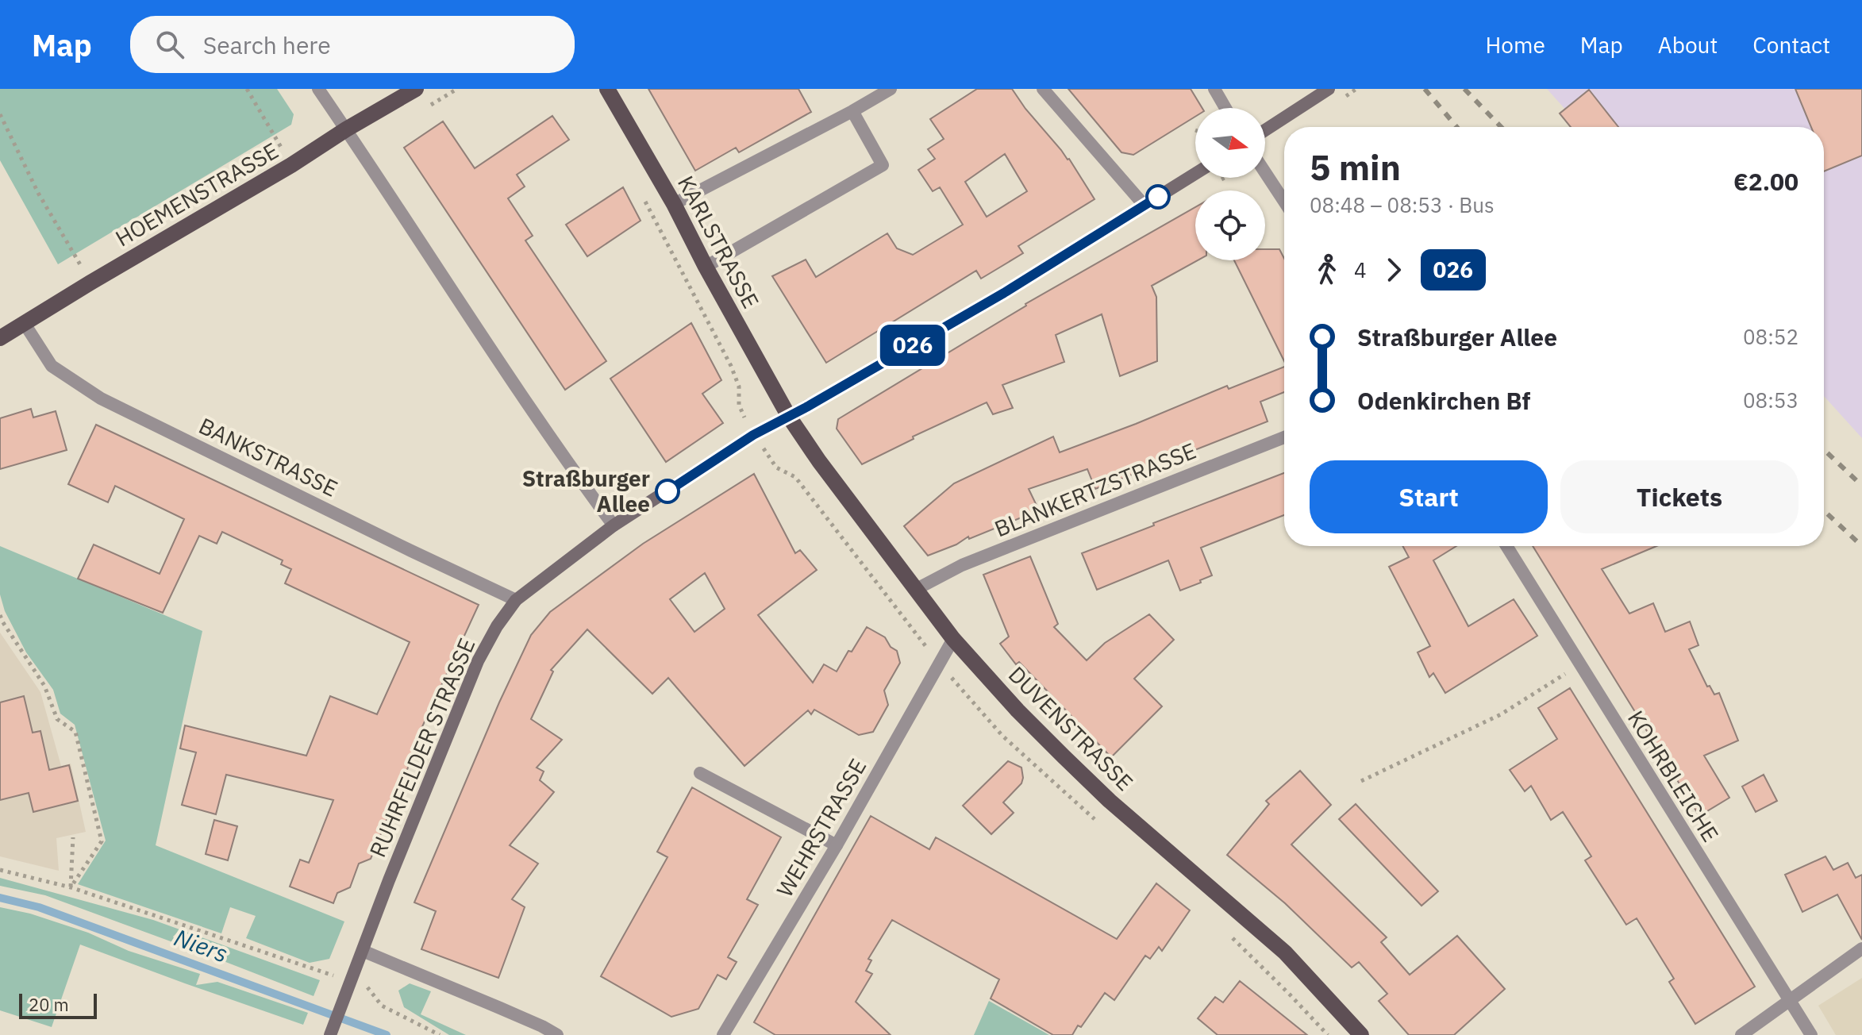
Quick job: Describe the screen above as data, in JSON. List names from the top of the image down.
{
  "streets": {
    "main road": [
      "HOEMENSTRASSE",
      "KARLSTRASSE",
      "DUVENSTRASSE",
      "RUHRFELDER STRASSE"
    ],
    "street": [
      "BANKSTRASSE",
      "BLANKERTZSTRASSE",
      "KOHRBLEICHE",
      "WEHRSTRASSE"
    ]
  },
  "crossings": [
    ["HOEMENSTRASSE", "BANKSTRASSE"],
    ["KARLSTRASSE", "DUVENSTRASSE"],
    ["KARLSTRASSE", "RUHRFELDER STRASSE"],
    ["BANKSTRASSE", "RUHRFELDER STRASSE"],
    ["BLANKERTZSTRASSE", "DUVENSTRASSE"],
    ["DUVENSTRASSE", "RUHRFELDER STRASSE"],
    ["DUVENSTRASSE", "WEHRSTRASSE"]
  ],
  "water": ["Niers"],
  "places": ["Straßburger Allee"],
  "lines": ["bus line 026"],
  "scale_bar": "20 m",
  "north": "right",
  "page": {
    "header": "Map",
    "search": "Search here",
    "nav": [
      "Home",
      "Map",
      "About",
      "Contact"
    ],
    "on_map": "026",
    "heading": ["5 min", "08:48 – 08:53 · Bus", "€2.00"],
    "legs": ["4", "026"],
    "list": [
      {
        "name": "Straßburger Allee",
        "value": "08:52"
      },
      {
        "name": "Odenkirchen Bf",
        "value": "08:53"
      }
    ],
    "buttons": ["Start", "Tickets"],
    "scale": "20 m"
  }
}
